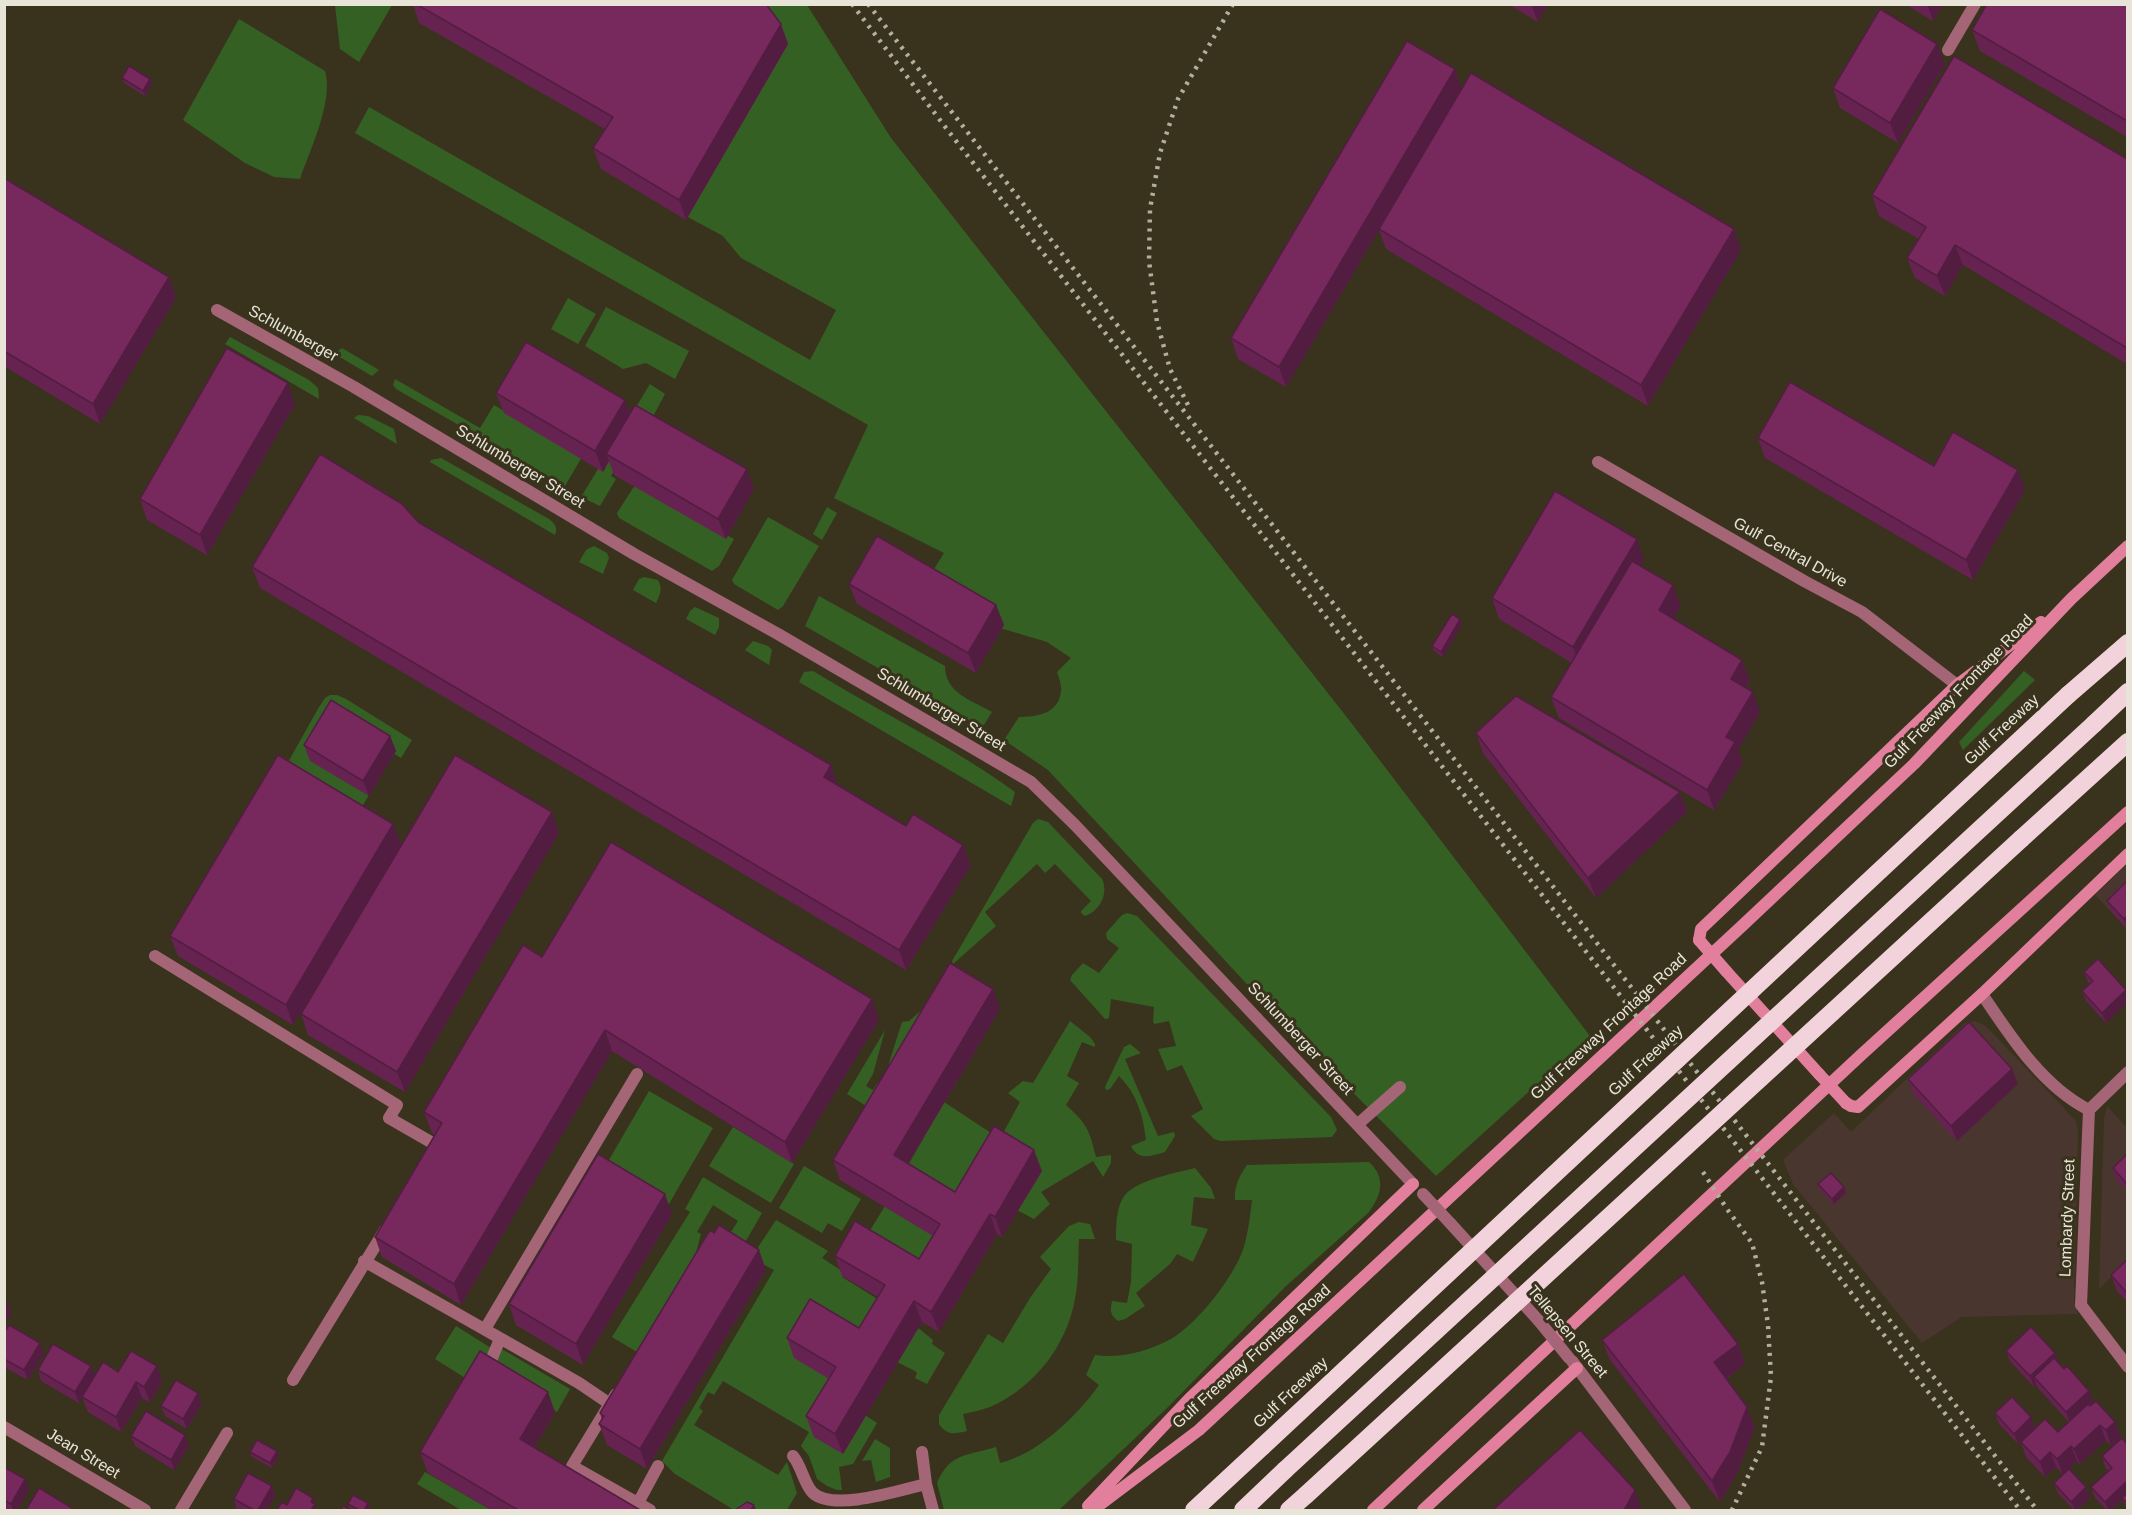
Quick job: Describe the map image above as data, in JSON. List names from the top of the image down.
{
  "streets": {
    "highway": ["Gulf Freeway"],
    "main road": ["Gulf Freeway Frontage Road"],
    "street": [
      "Schlumberger",
      "Schlumberger Street",
      "Gulf Central Drive",
      "Lombardy Street",
      "Tellepsen Street",
      "Jean Street"
    ]
  },
  "crossings": [
    ["Schlumberger", "Schlumberger Street"],
    ["Schlumberger Street", "Tellepsen Street"]
  ]
}
